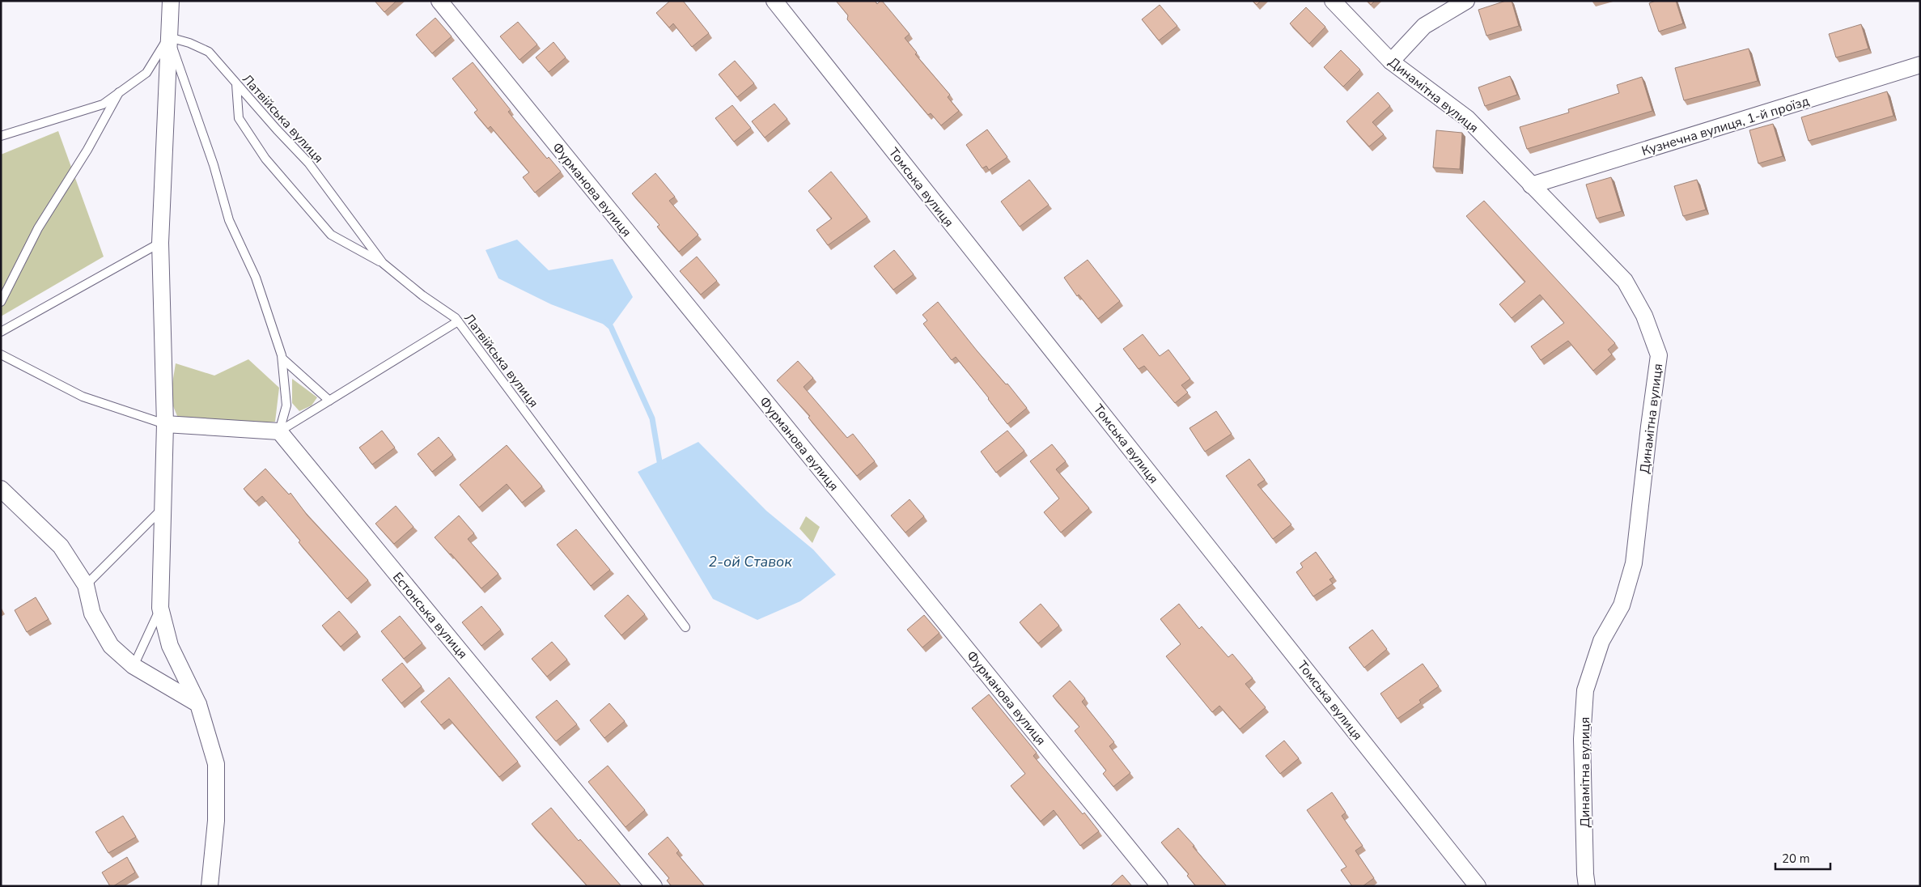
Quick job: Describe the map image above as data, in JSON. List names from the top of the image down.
{
  "streets": {
    "street": [
      "Динамітна вулиця",
      "Кузнечна вулиця, 1-й проїзд",
      "Томська вулиця",
      "Фурманова вулиця",
      "Естонська вулиця"
    ],
    "lane": ["Латвiйська вулиця"]
  },
  "crossings": [
    ["Динамітна вулиця", "Кузнечна вулиця, 1-й проїзд"]
  ],
  "water": ["2-ой Ставок"],
  "scale_bar": "20 m"
}
